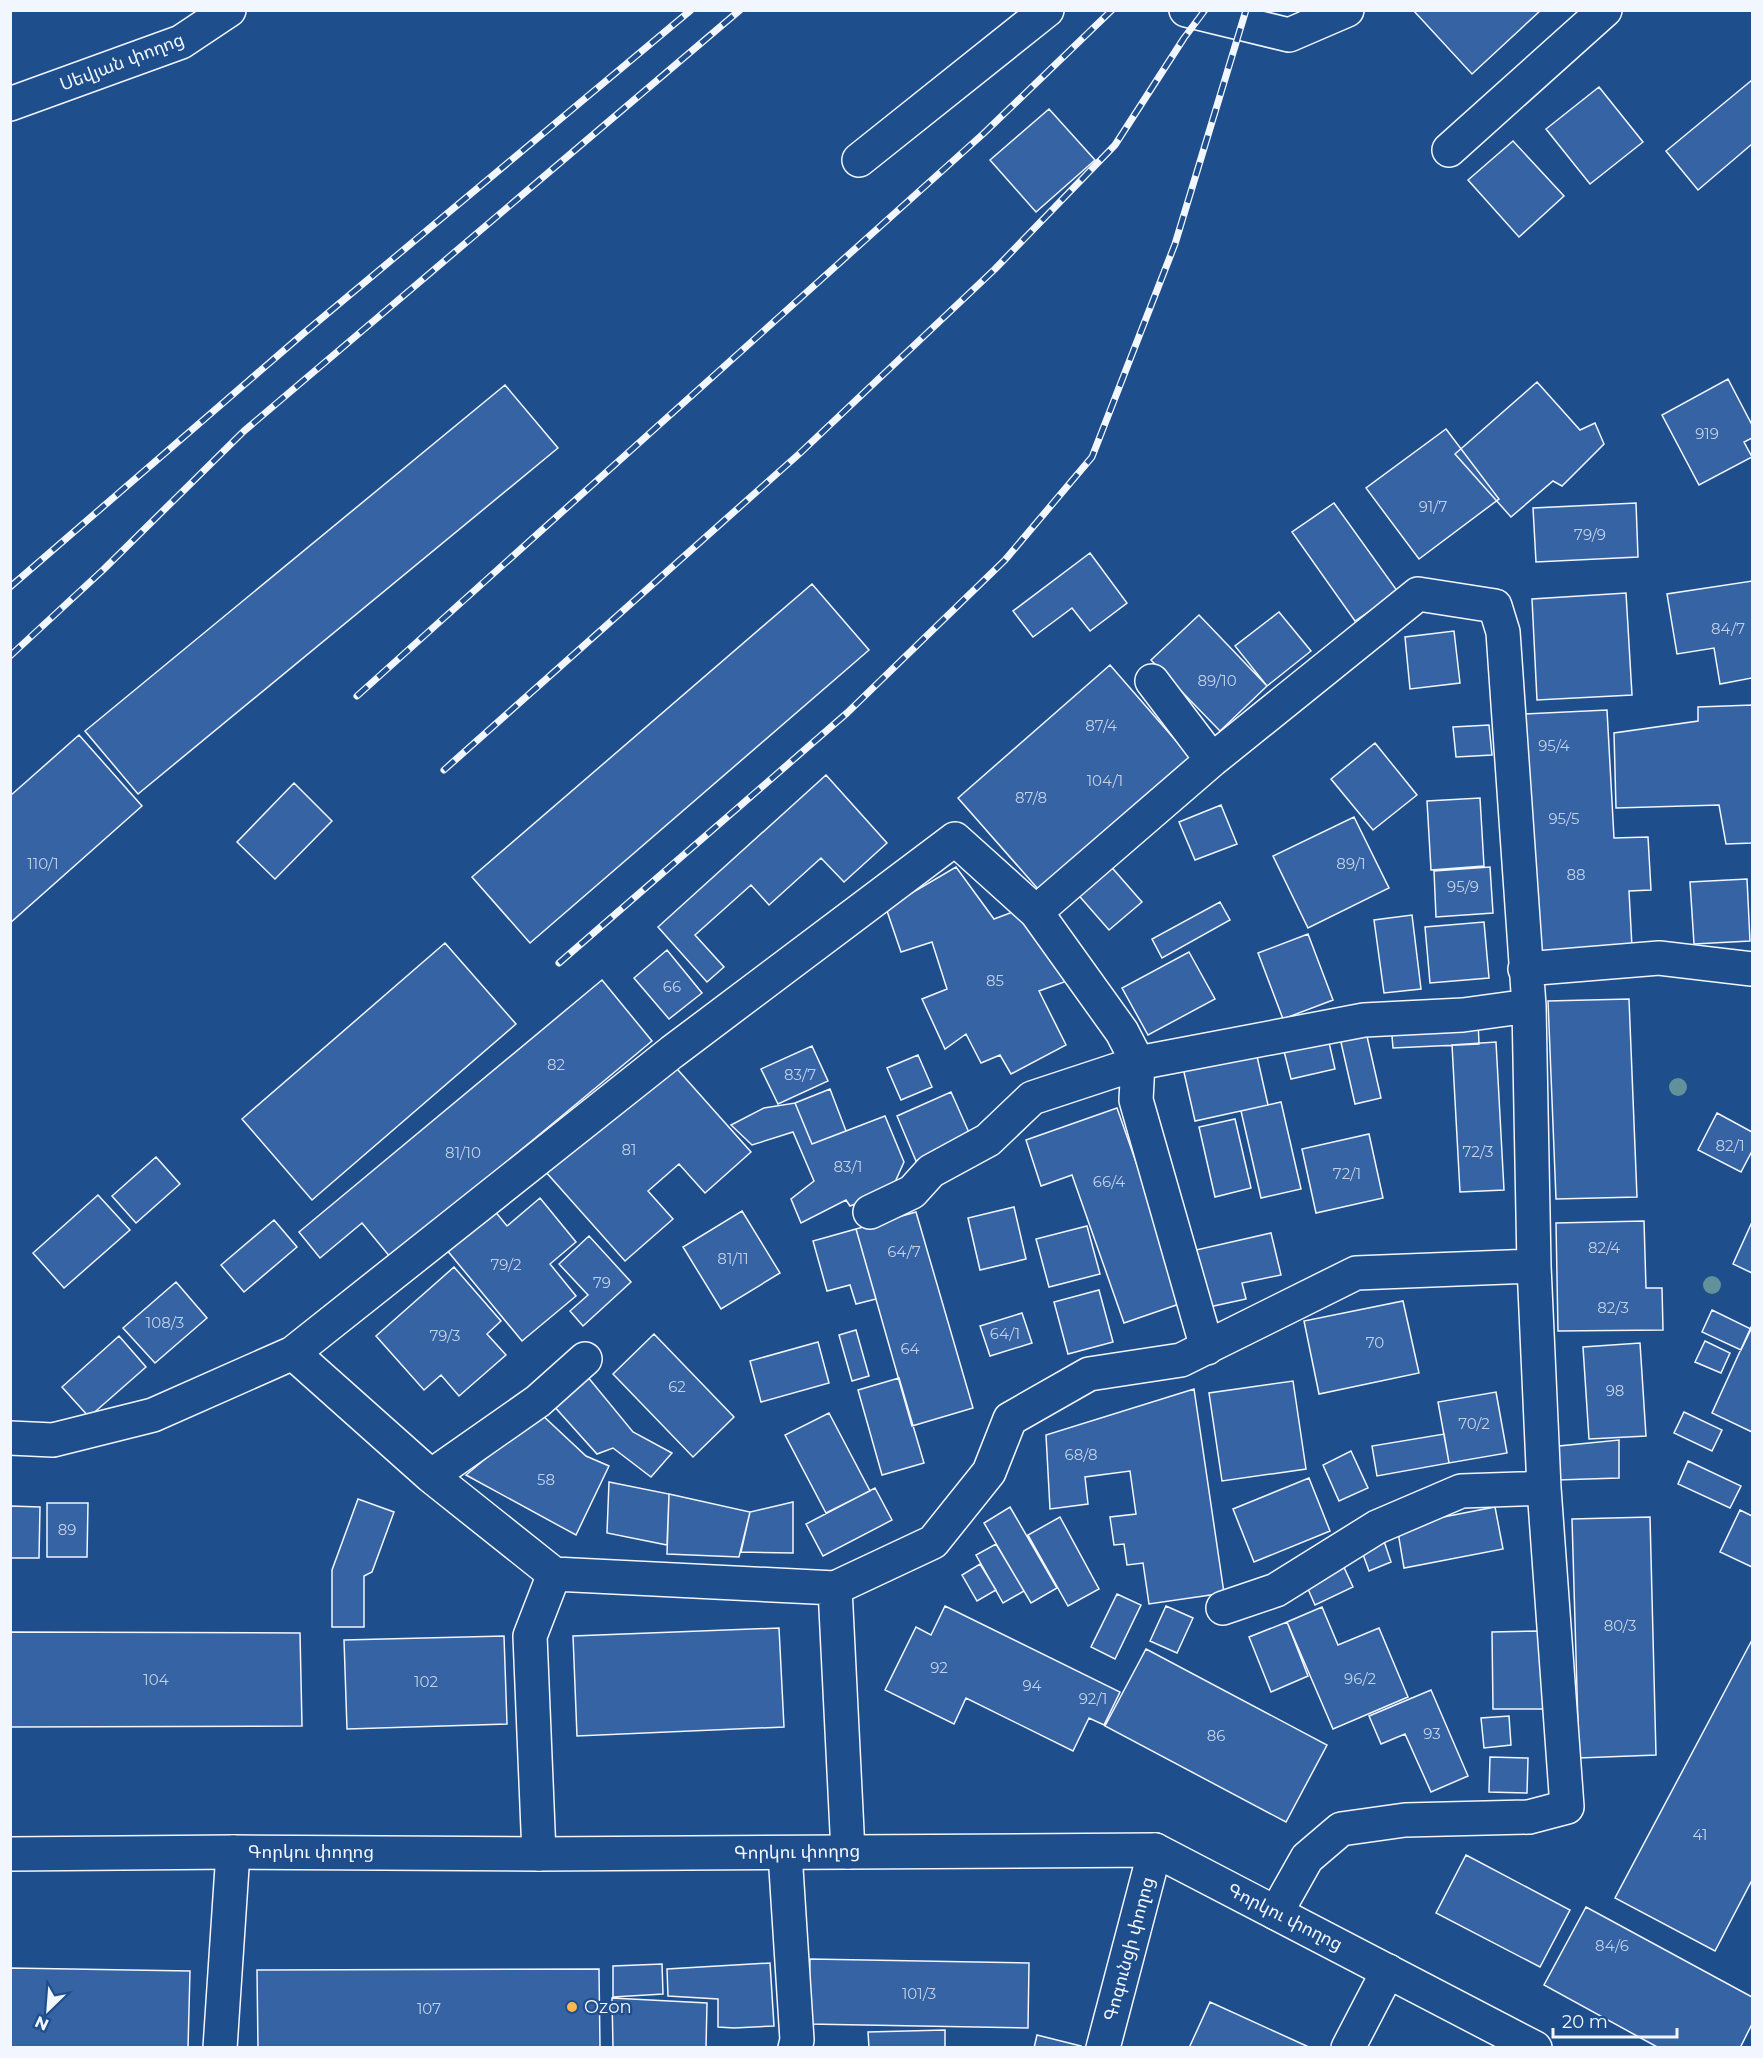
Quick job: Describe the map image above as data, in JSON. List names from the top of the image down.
{
  "streets": {
    "main road": ["Սեվյան փողոց", "Գորկու փողոց", "Գոգունցի փողոց"]
  },
  "crossings": [
    ["Գորկու փողոց", "Գոգունցի փողոց"]
  ],
  "places": ["Ozon"],
  "house_numbers": [
    "919",
    "91/7",
    "79/9",
    "84/7",
    "89/10",
    "87/4",
    "95/4",
    "104/1",
    "87/8",
    "95/5",
    "110/1",
    "89/1",
    "88",
    "95/9",
    "85",
    "66",
    "82",
    "83/7",
    "82/1",
    "81",
    "72/3",
    "81/10",
    "83/1",
    "72/1",
    "66/4",
    "82/4",
    "64/7",
    "81/11",
    "79/2",
    "79",
    "82/3",
    "108/3",
    "64/1",
    "79/3",
    "70",
    "64",
    "62",
    "98",
    "70/2",
    "68/8",
    "58",
    "89",
    "80/3",
    "92",
    "96/2",
    "104",
    "102",
    "94",
    "92/1",
    "93",
    "86",
    "41",
    "84/6",
    "101/3",
    "107"
  ],
  "scale_bar": "20 m",
  "north": "bottom left"
}
